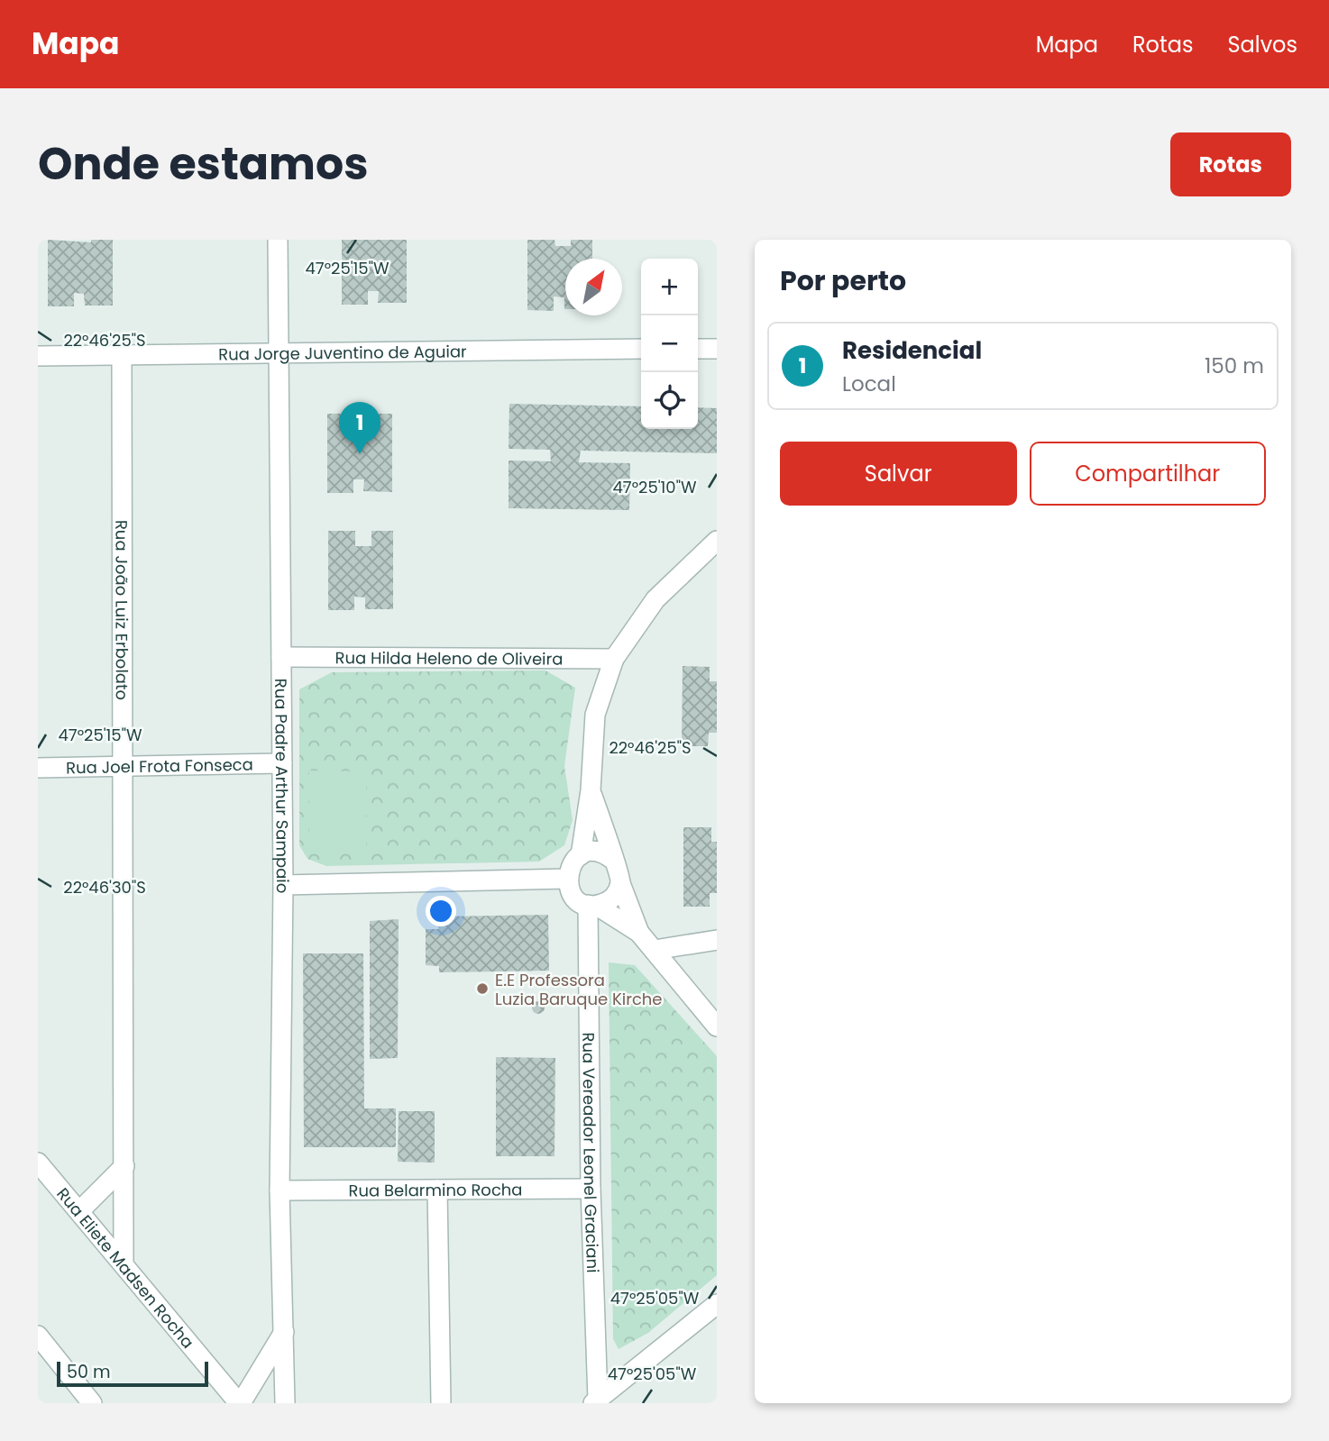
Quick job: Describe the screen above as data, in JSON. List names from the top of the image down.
{
  "streets": {
    "street": [
      "Rua Jorge Juventino de Aguiar",
      "Rua João Luiz Erbolato",
      "Rua Hilda Heleno de Oliveira",
      "Rua Joel Frota Fonseca",
      "Rua Padre Arthur Sampaio",
      "Rua Vereador Leonel Graciani",
      "Rua Belarmino Rocha",
      "Rua Eliete Madsen Rocha"
    ]
  },
  "crossings": [
    ["Rua Jorge Juventino de Aguiar", "Rua João Luiz Erbolato"],
    ["Rua Jorge Juventino de Aguiar", "Rua Padre Arthur Sampaio"],
    ["Rua João Luiz Erbolato", "Rua Joel Frota Fonseca"],
    ["Rua João Luiz Erbolato", "Rua Eliete Madsen Rocha"],
    ["Rua Hilda Heleno de Oliveira", "Rua Padre Arthur Sampaio"],
    ["Rua Joel Frota Fonseca", "Rua Padre Arthur Sampaio"],
    ["Rua Padre Arthur Sampaio", "Rua Belarmino Rocha"],
    ["Rua Vereador Leonel Graciani", "Rua Belarmino Rocha"]
  ],
  "places": ["E.E Professora Luzia Baruque Kirche"],
  "scale_bar": "50 m",
  "north": "top right",
  "page": {
    "header": "Mapa",
    "nav": ["Mapa", "Rotas", "Salvos"],
    "title": "Onde estamos",
    "buttons": [
      "Rotas",
      ["Salvar", "Compartilhar"]
    ],
    "heading": "Por perto",
    "map_buttons": ["+", "−"],
    "list": [
      {
        "mark": "1",
        "name": "Residencial",
        "note": "Local",
        "value": "150 m"
      }
    ],
    "pins": "1",
    "scale": "50 m"
  },
  "coordinates": [
    "47°25'15\"W",
    "22°46'25\"S",
    "47°25'10\"W",
    "22°46'30\"S",
    "47°25'05\"W"
  ]
}
